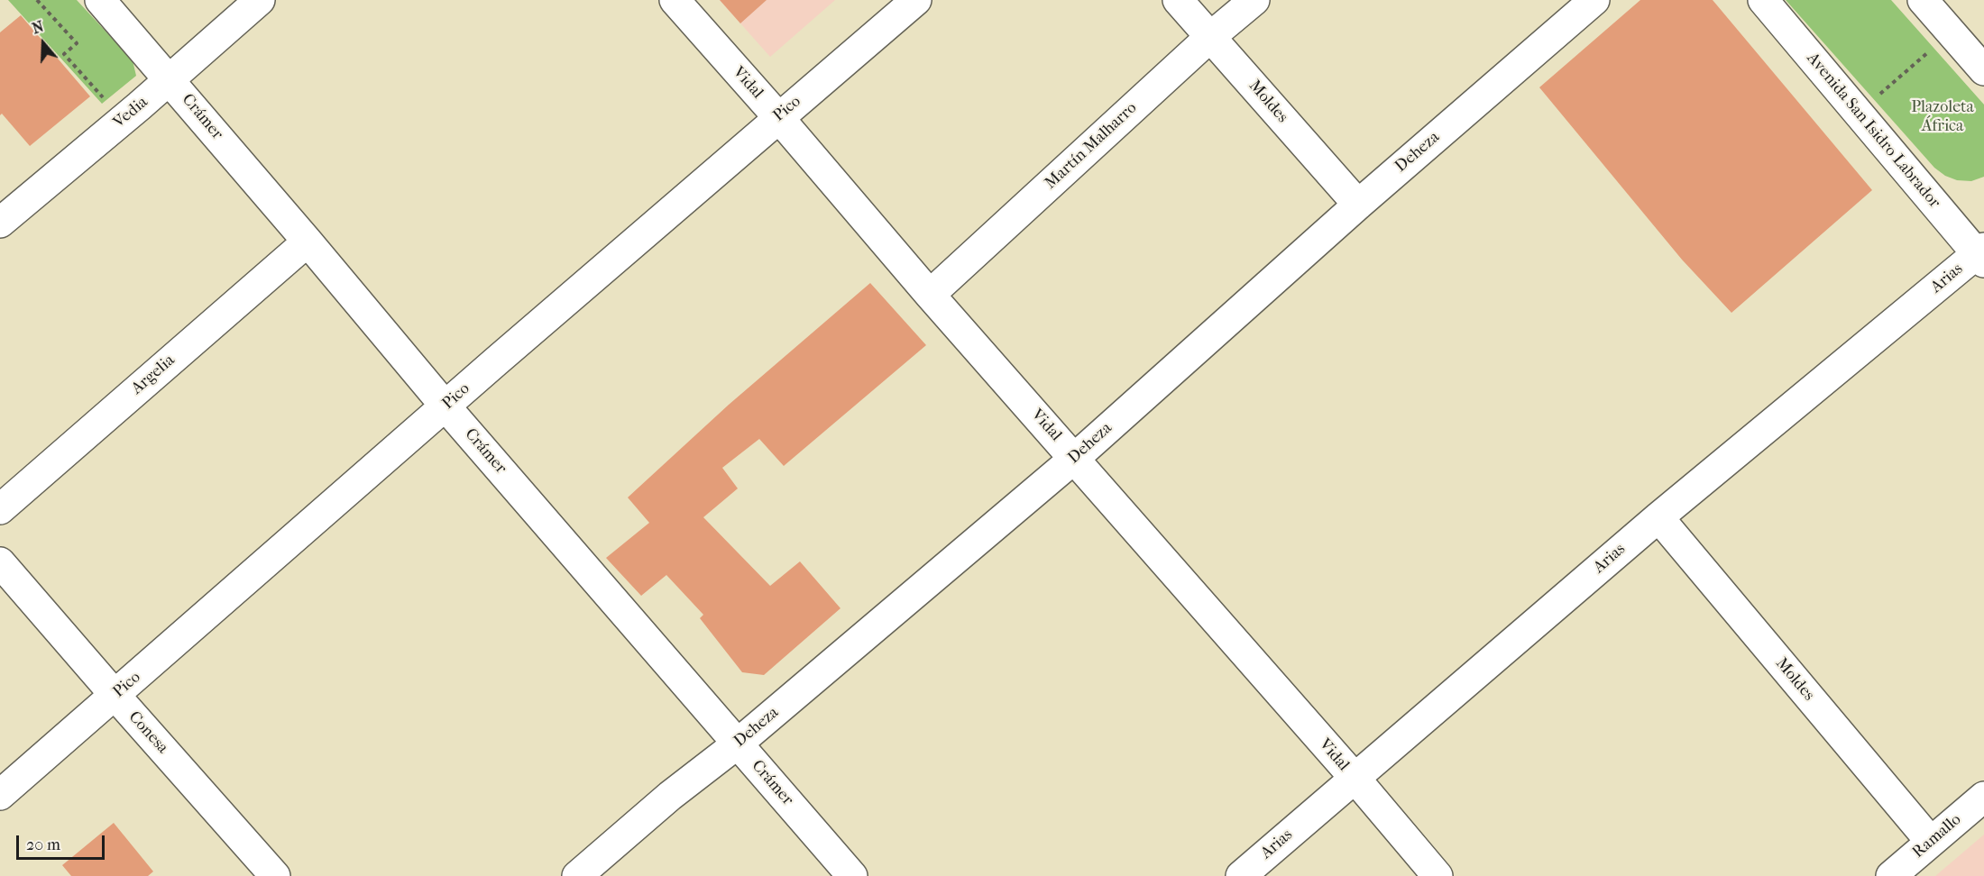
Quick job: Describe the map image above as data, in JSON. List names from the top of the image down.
{
  "streets": {
    "street": [
      "Vidal",
      "Moldes",
      "Pico",
      "Vedia",
      "Crámer",
      "Avenida San Isidro Labrador",
      "Martín Malharro",
      "Deheza",
      "Arias",
      "Argelia",
      "Conesa",
      "Ramallo"
    ]
  },
  "crossings": [
    ["Vidal", "Pico"],
    ["Vidal", "Martín Malharro"],
    ["Vidal", "Deheza"],
    ["Vidal", "Arias"],
    ["Moldes", "Martín Malharro"],
    ["Moldes", "Deheza"],
    ["Moldes", "Arias"],
    ["Moldes", "Ramallo"],
    ["Pico", "Crámer"],
    ["Pico", "Conesa"],
    ["Vedia", "Crámer"],
    ["Crámer", "Deheza"],
    ["Crámer", "Argelia"],
    ["Avenida San Isidro Labrador", "Arias"]
  ],
  "parks": ["Plazoleta África"],
  "scale_bar": "20 m",
  "north": "top"
}
